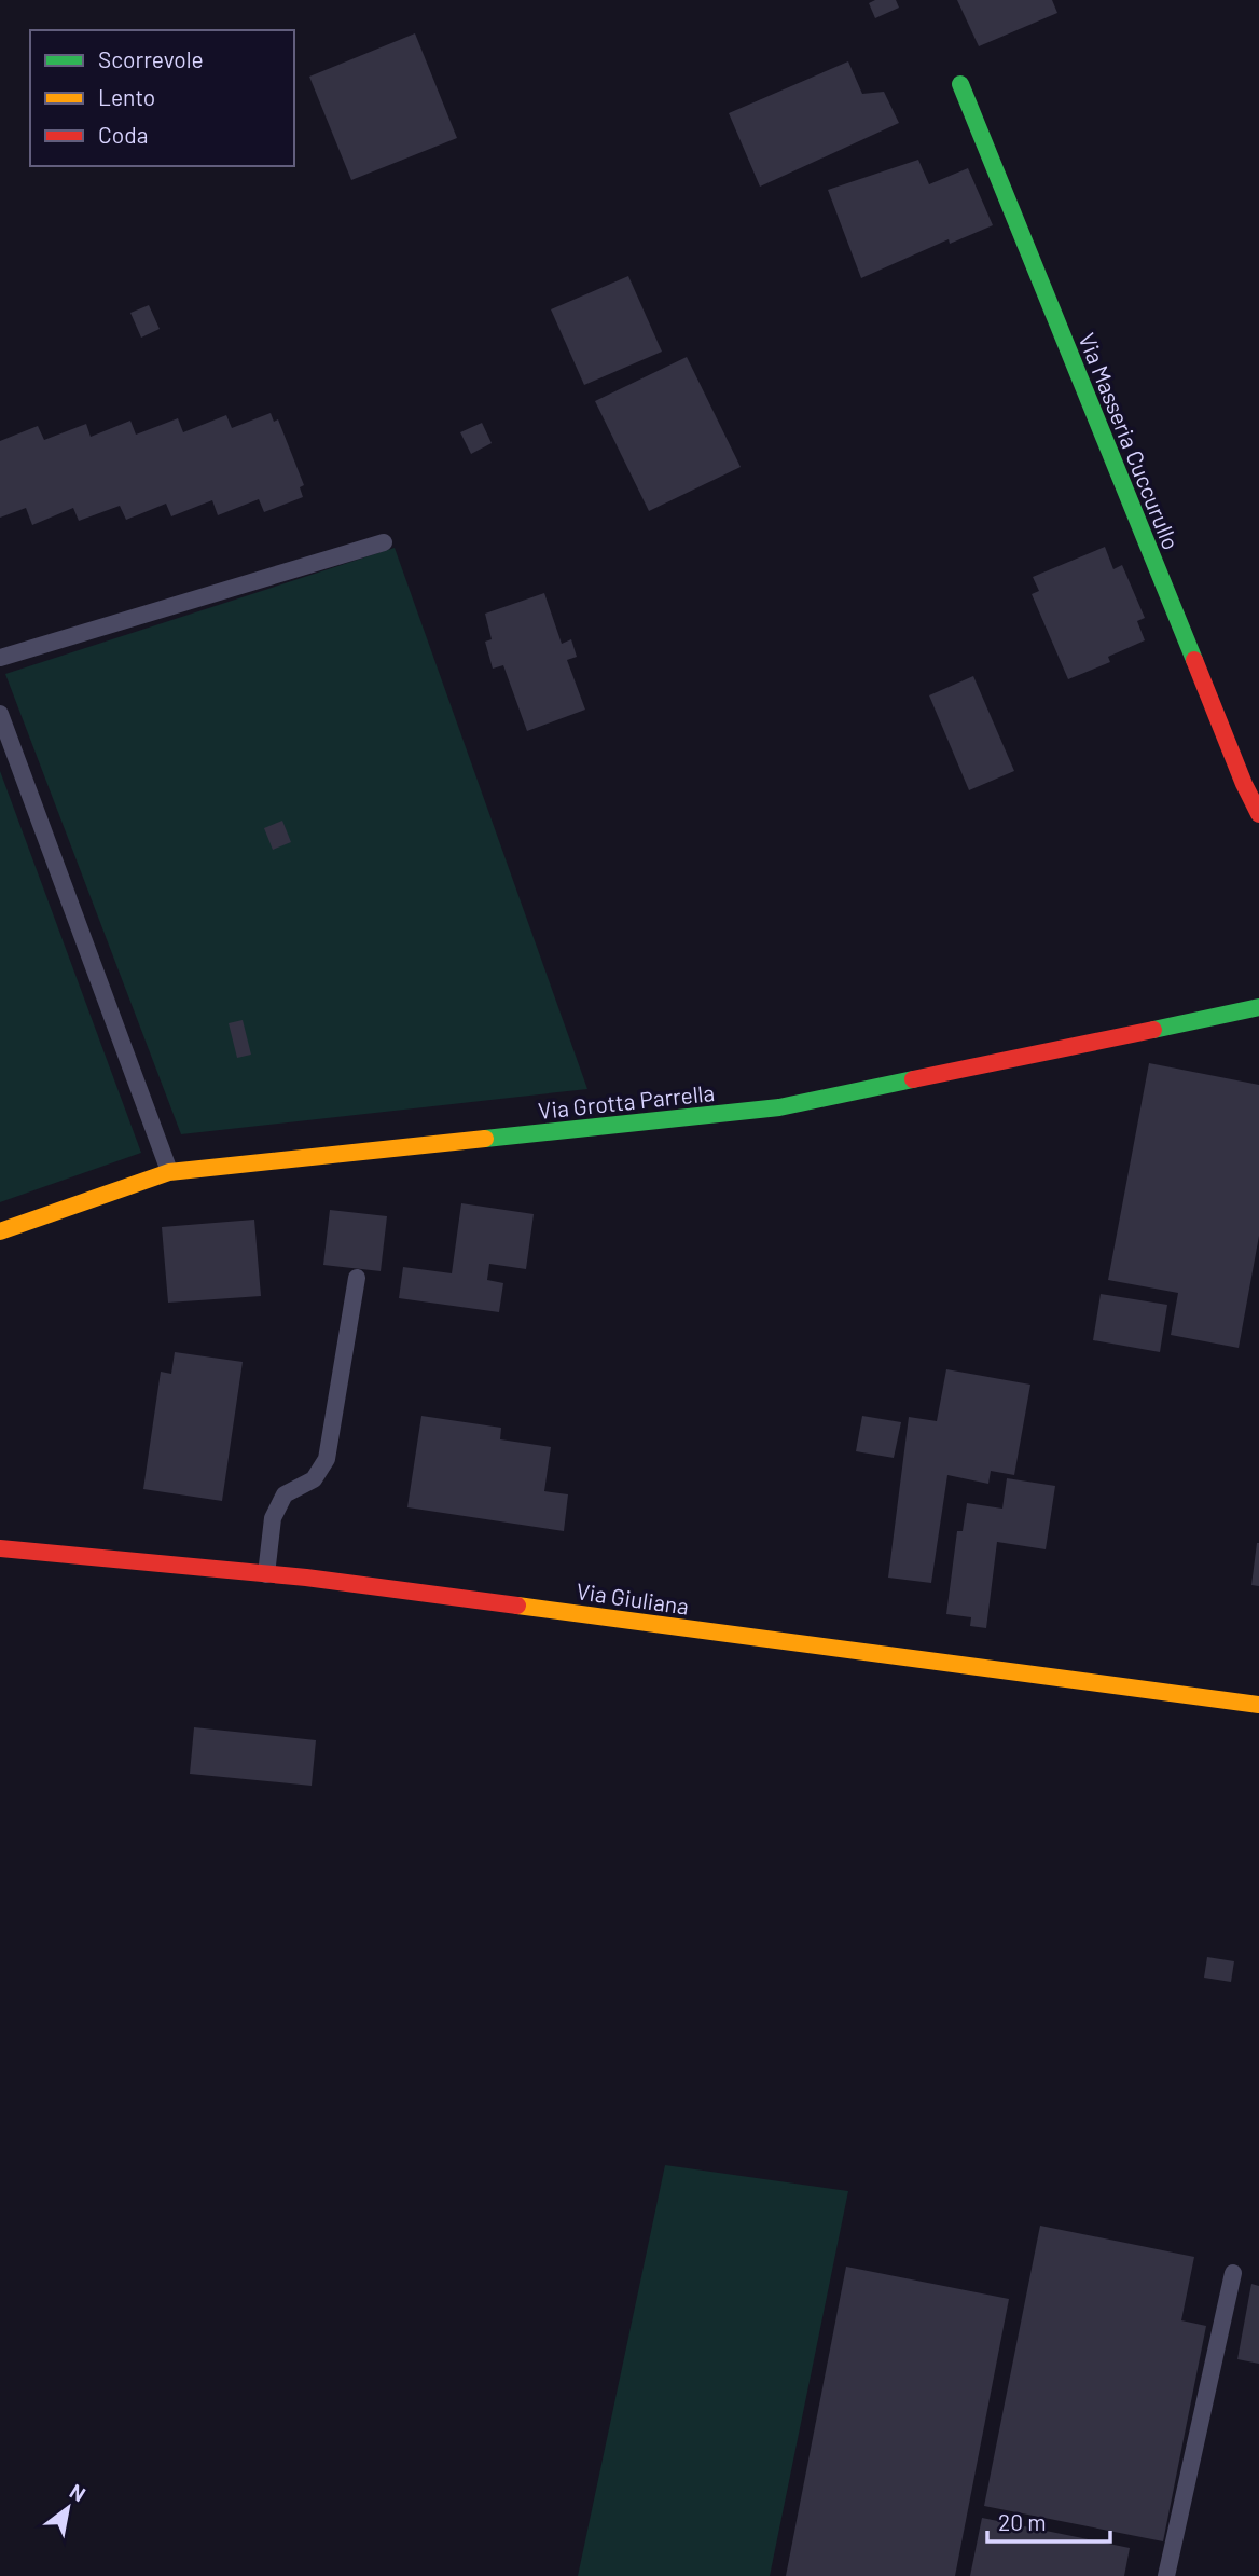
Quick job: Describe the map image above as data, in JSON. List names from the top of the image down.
{
  "streets": {
    "street": ["Via Masseria Cuccurullo", "Via Grotta Parrella", "Via Giuliana"]
  },
  "legend": ["Scorrevole", "Lento", "Coda"],
  "scale_bar": "20 m",
  "north": "top right"
}
